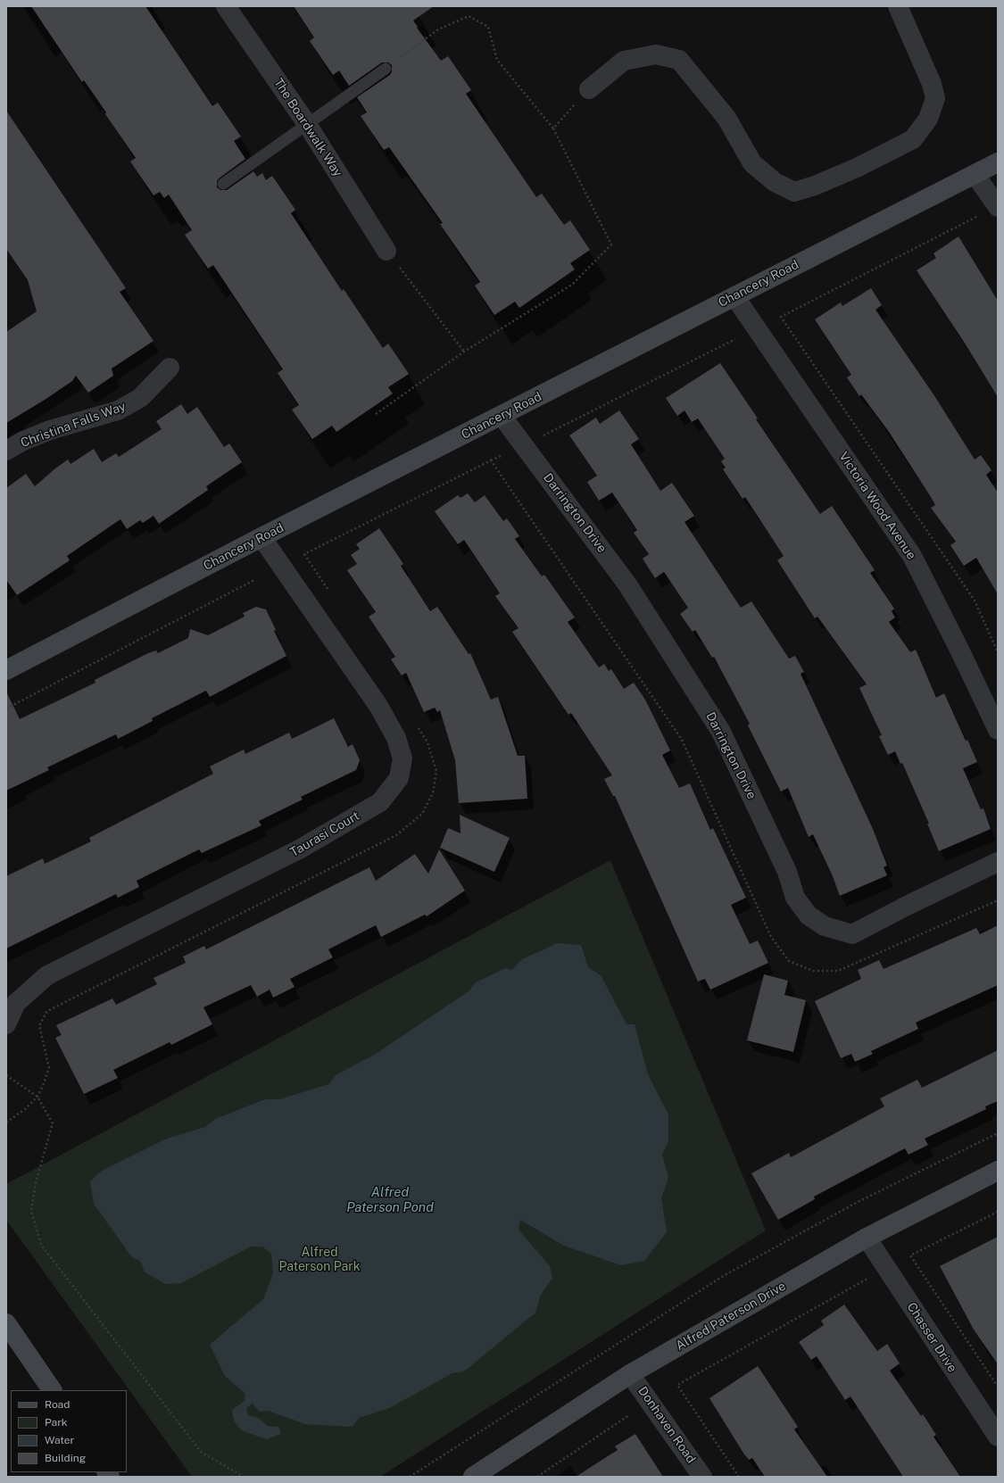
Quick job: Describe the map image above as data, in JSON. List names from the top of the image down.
{
  "streets": {
    "street": [
      "The Boardwalk Way",
      "Chancery Road",
      "Christina Falls Way",
      "Victoria Wood Avenue",
      "Darrington Drive",
      "Taurasi Court",
      "Alfred Paterson Drive",
      "Chasser Drive",
      "Donhaven Road"
    ]
  },
  "crossings": [
    ["Chancery Road", "Victoria Wood Avenue"],
    ["Chancery Road", "Darrington Drive"],
    ["Chancery Road", "Taurasi Court"],
    ["Alfred Paterson Drive", "Chasser Drive"],
    ["Alfred Paterson Drive", "Donhaven Road"]
  ],
  "water": ["Alfred Paterson Pond"],
  "parks": ["Alfred Paterson Park"],
  "legend": [
    "Road",
    "Park",
    "Water",
    "Building"
  ]
}
